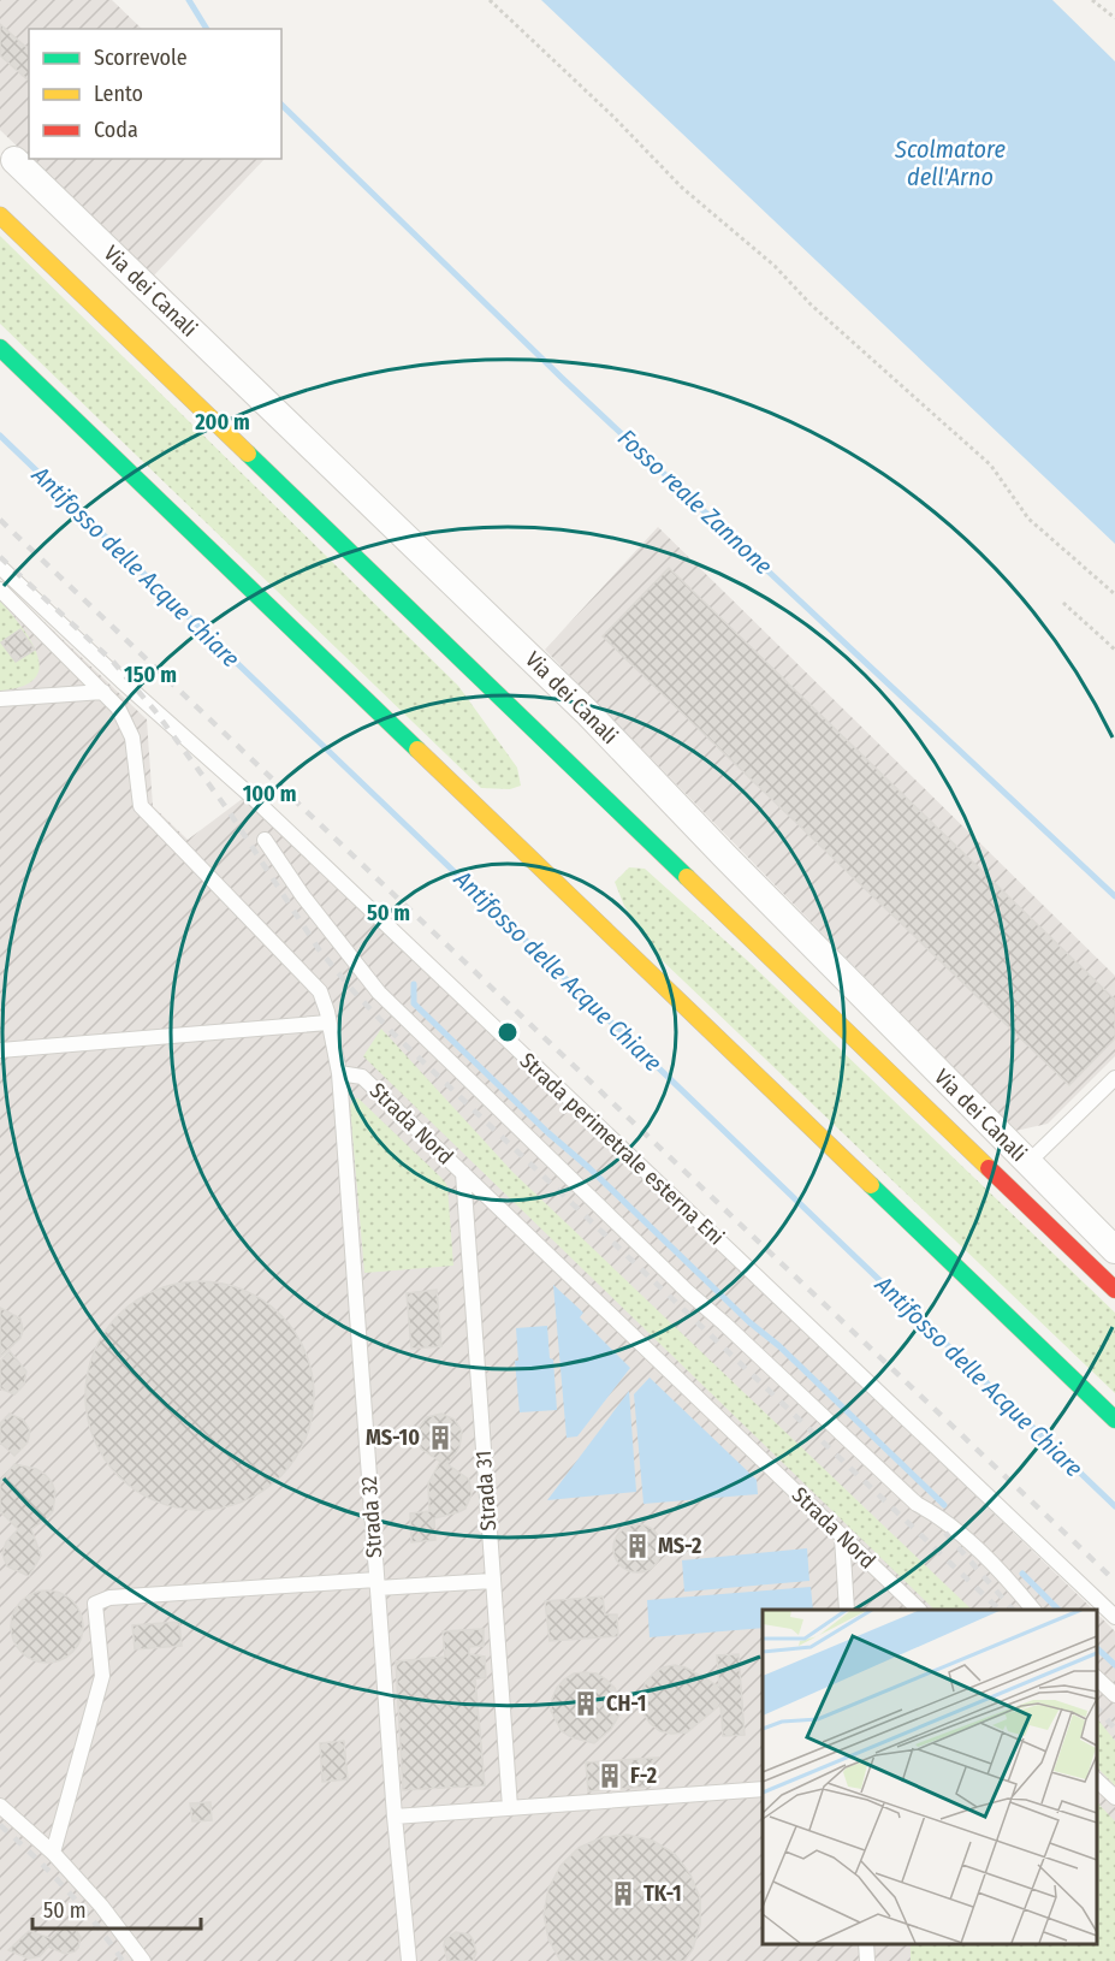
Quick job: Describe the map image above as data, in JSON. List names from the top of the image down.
{
  "streets": {
    "street": ["Via dei Canali"],
    "lane": [
      "Strada Nord",
      "Strada perimetrale esterna Eni",
      "Strada 31",
      "Strada 32"
    ]
  },
  "crossings": [
    ["Strada Nord", "Strada 31"],
    ["Strada Nord", "Strada 32"]
  ],
  "water": ["Scolmatore dell'Arno", "Fosso reale Zannone", "Antifosso delle Acque Chiare"],
  "places": {
    "building": [
      "MS-10",
      "MS-2",
      "CH-1",
      "F-2",
      "TK-1"
    ]
  },
  "legend": ["Scorrevole", "Lento", "Coda"],
  "scale_bar": "50 m",
  "rings": [
    "200 m",
    "150 m",
    "100 m",
    "50 m"
  ]
}
